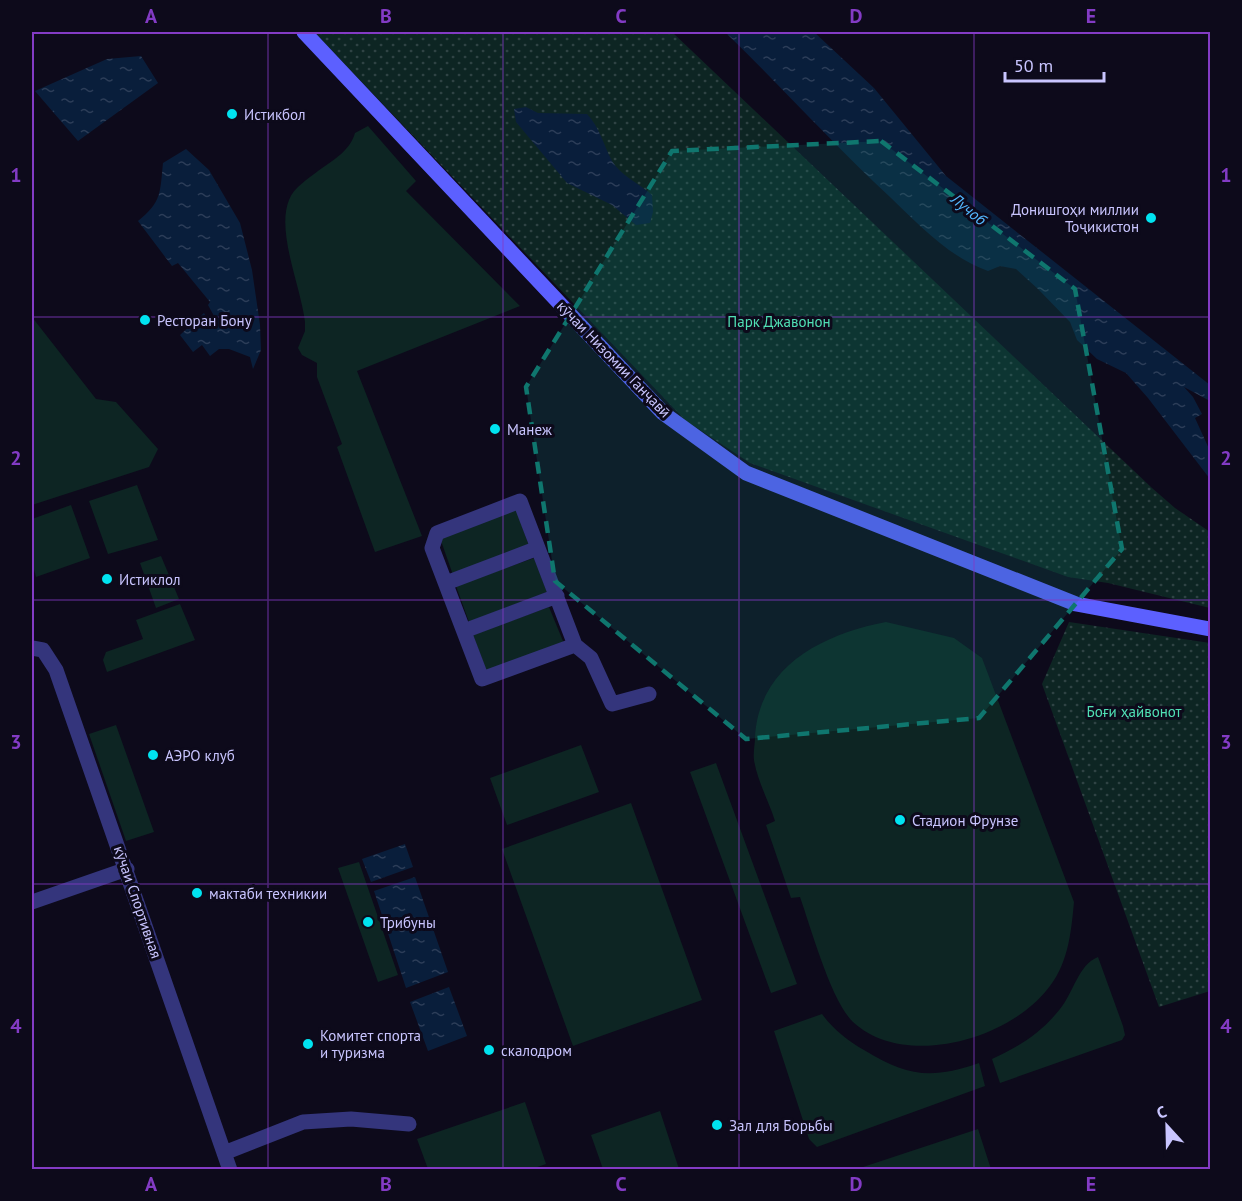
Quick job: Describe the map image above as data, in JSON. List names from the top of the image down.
{
  "streets": {
    "street": ["кӯчаи Низомии Ганҷавӣ", "кӯчаи Спортивная"]
  },
  "water": ["Лучоб"],
  "parks": ["Парк Джавонон", "Боғи ҳайвонот"],
  "places": [
    "Истикбол",
    "Донишгоҳи миллии Тоҷикистон",
    "Ресторан Бону",
    "Манеж",
    "Истиклол",
    "АЭРО клуб",
    "Стадион Фрунзе",
    "мактаби техникии",
    "Трибуны",
    "Комитет спорта и туризма",
    "скалодром",
    "Зал для Борьбы"
  ],
  "scale_bar": "50 m",
  "north": "top",
  "grid": {
    "columns": [
      "A",
      "B",
      "C",
      "D",
      "E"
    ],
    "rows": [
      "1",
      "2",
      "3",
      "4"
    ]
  }
}
